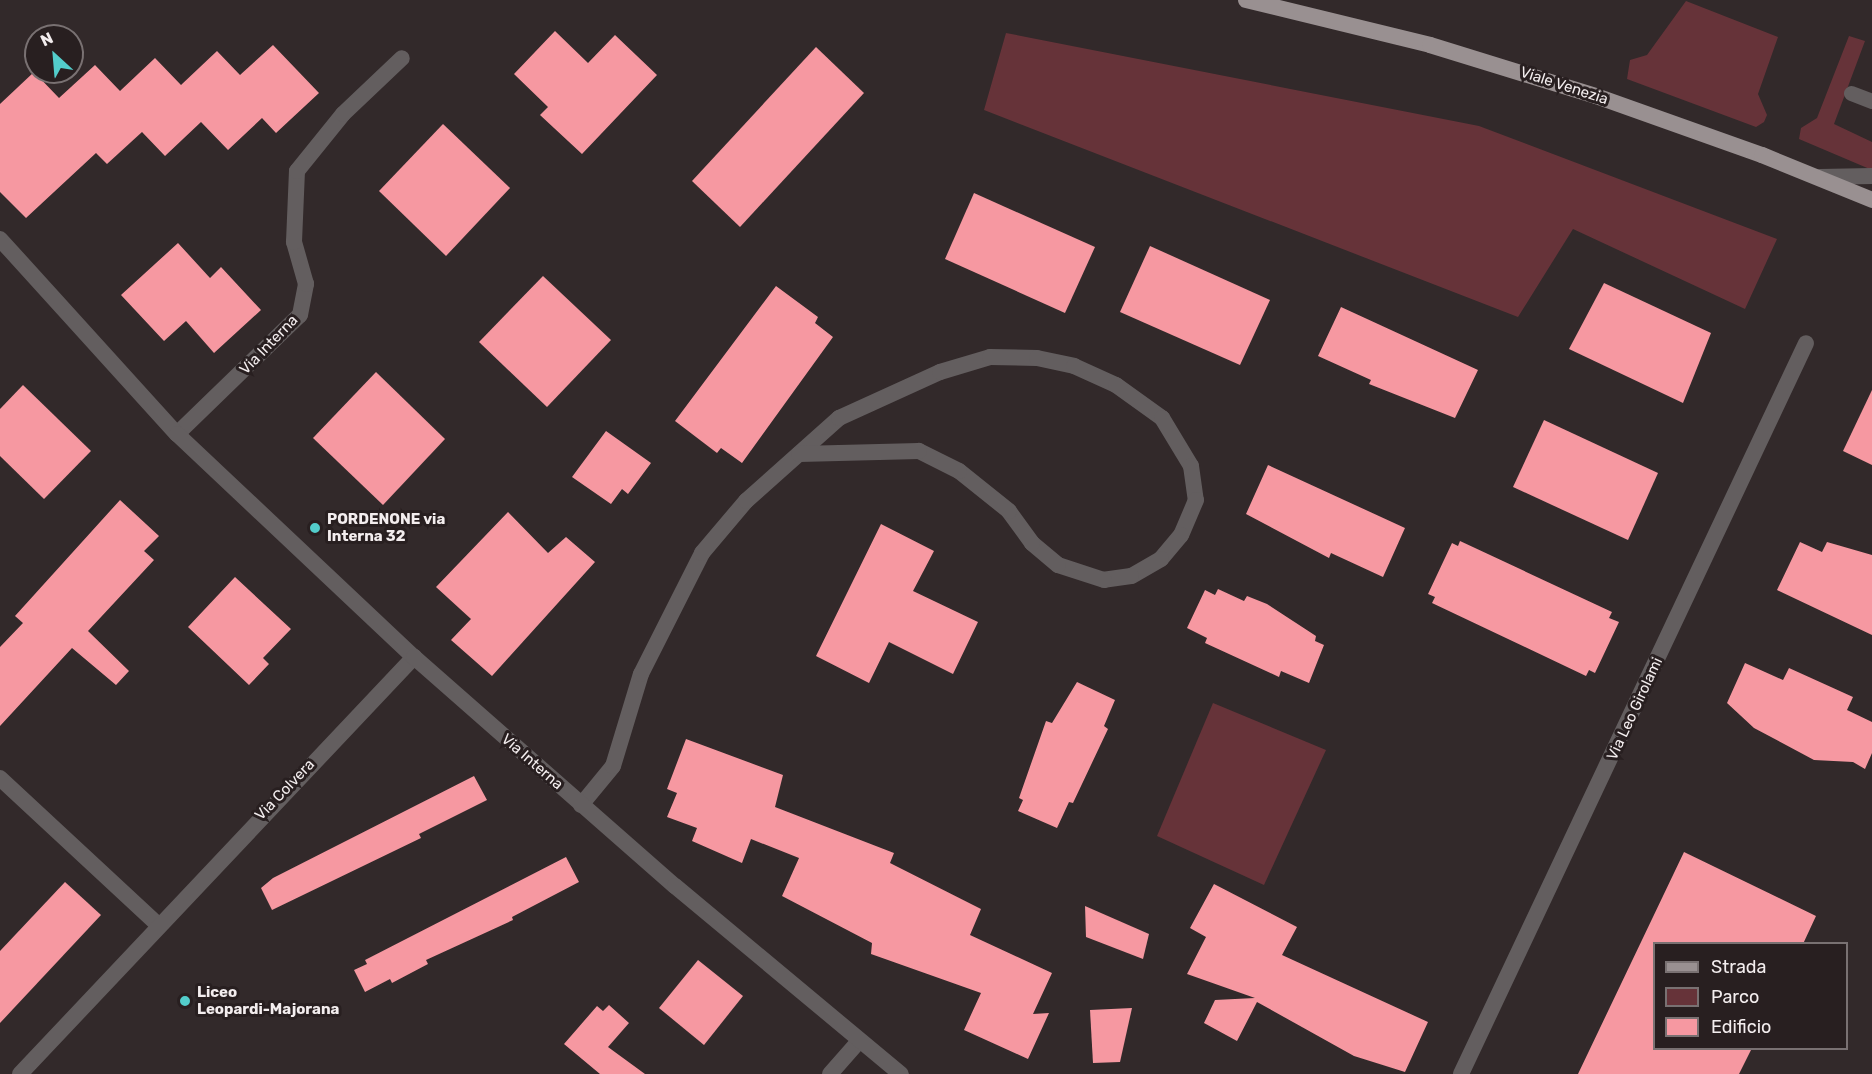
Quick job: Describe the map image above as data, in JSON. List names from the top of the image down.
{
  "streets": {
    "main road": ["Viale Venezia"],
    "street": ["Via Interna", "Via Leo Girolami", "Via Colvera"]
  },
  "crossings": [
    ["Via Interna", "Via Colvera"]
  ],
  "places": ["PORDENONE via Interna 32", "Liceo Leopardi-Majorana"],
  "legend": ["Strada", "Parco", "Edificio"],
  "north": "top left"
}
